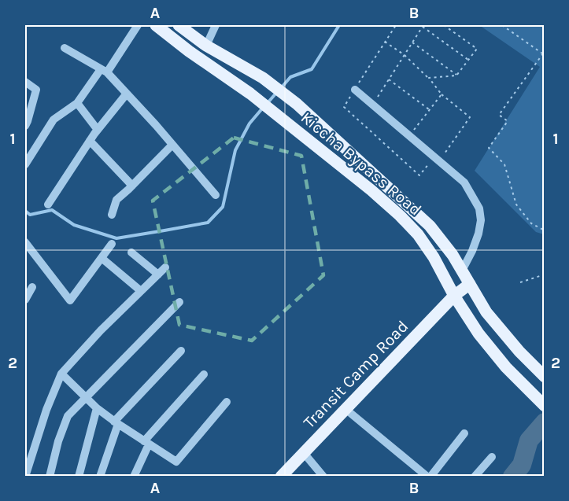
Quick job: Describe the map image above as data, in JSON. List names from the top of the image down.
{
  "streets": {
    "main road": ["Kiccha Bypass Road", "Transit Camp Road"]
  },
  "crossings": [
    ["Kiccha Bypass Road", "Transit Camp Road"]
  ],
  "grid": {
    "columns": ["A", "B"],
    "rows": ["1", "2"]
  }
}
